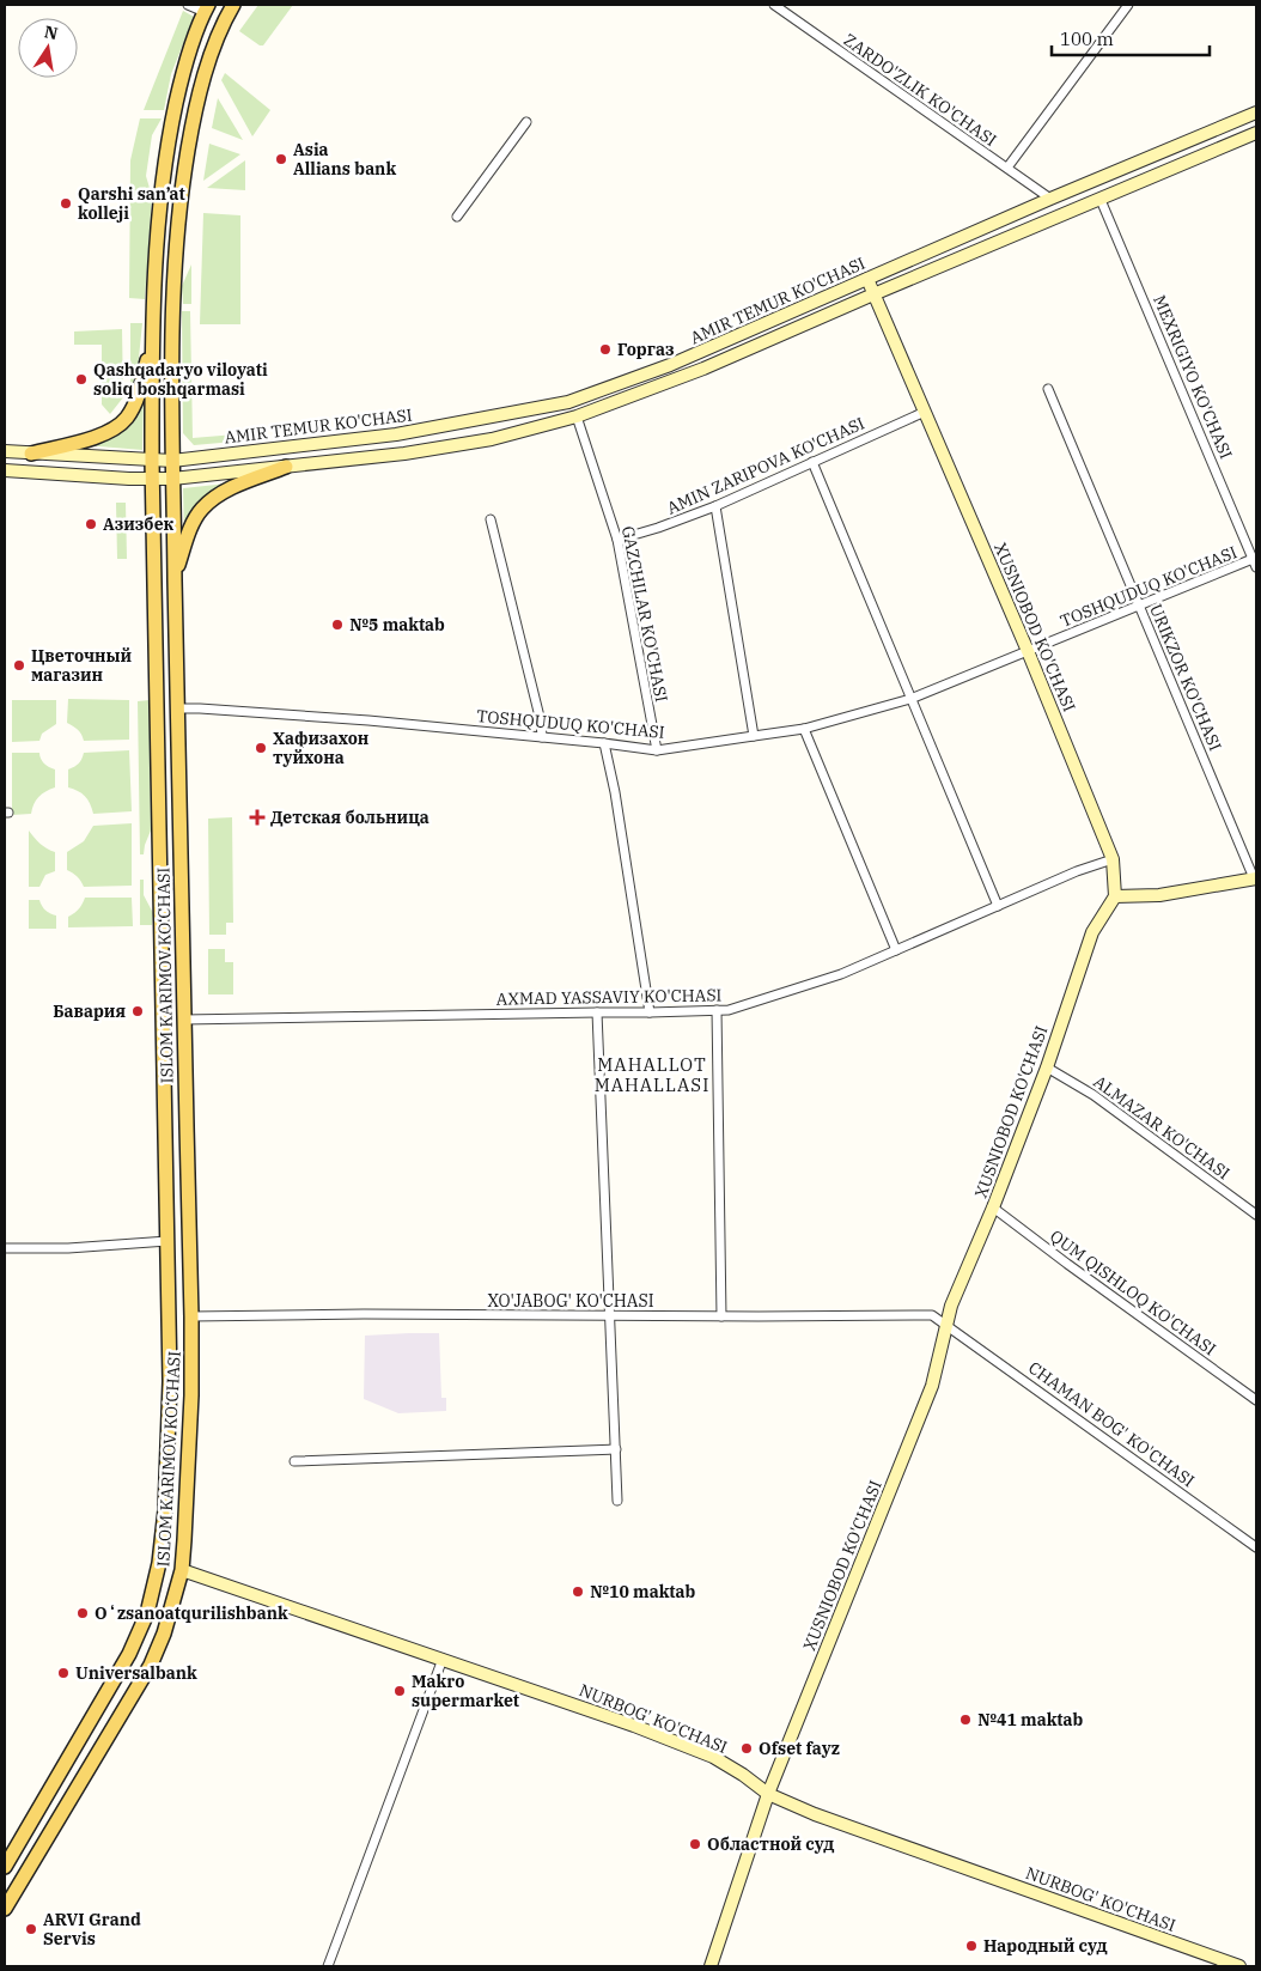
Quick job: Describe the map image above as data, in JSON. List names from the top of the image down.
{
  "streets": {
    "main road": ["ISLOM KARIMOV KO‘CHASI"],
    "street": [
      "ZARDO'ZLIK KO'CHASI",
      "AMIR TEMUR KO'CHASI",
      "MEXRIGIYO KO'CHASI",
      "AMIN ZARIPOVA KO'CHASI",
      "TOSHQUDUQ KO'CHASI",
      "GAZCHILAR KO'CHASI",
      "XUSNIOBOD KO'CHASI",
      "URIKZOR KO'CHASI",
      "AXMAD YASSAVIY KO'CHASI",
      "ALMAZAR KO'CHASI",
      "QUM QISHLOQ KO'CHASI",
      "XO'JABOG' KO'CHASI",
      "CHAMAN BOG' KO'CHASI",
      "NURBOG' KO'CHASI"
    ]
  },
  "crossings": [
    ["ZARDO'ZLIK KO'CHASI", "AMIR TEMUR KO'CHASI"],
    ["AMIR TEMUR KO'CHASI", "MEXRIGIYO KO'CHASI"],
    ["AMIR TEMUR KO'CHASI", "GAZCHILAR KO'CHASI"],
    ["AMIR TEMUR KO'CHASI", "XUSNIOBOD KO'CHASI"],
    ["AMIR TEMUR KO'CHASI", "ISLOM KARIMOV KO‘CHASI"],
    ["MEXRIGIYO KO'CHASI", "TOSHQUDUQ KO'CHASI"],
    ["AMIN ZARIPOVA KO'CHASI", "GAZCHILAR KO'CHASI"],
    ["AMIN ZARIPOVA KO'CHASI", "XUSNIOBOD KO'CHASI"],
    ["TOSHQUDUQ KO'CHASI", "GAZCHILAR KO'CHASI"],
    ["TOSHQUDUQ KO'CHASI", "XUSNIOBOD KO'CHASI"],
    ["TOSHQUDUQ KO'CHASI", "URIKZOR KO'CHASI"],
    ["TOSHQUDUQ KO'CHASI", "ISLOM KARIMOV KO‘CHASI"],
    ["XUSNIOBOD KO'CHASI", "AXMAD YASSAVIY KO'CHASI"],
    ["XUSNIOBOD KO'CHASI", "ALMAZAR KO'CHASI"],
    ["XUSNIOBOD KO'CHASI", "QUM QISHLOQ KO'CHASI"],
    ["XUSNIOBOD KO'CHASI", "XO'JABOG' KO'CHASI"],
    ["XUSNIOBOD KO'CHASI", "CHAMAN BOG' KO'CHASI"],
    ["XUSNIOBOD KO'CHASI", "NURBOG' KO'CHASI"],
    ["ISLOM KARIMOV KO‘CHASI", "AXMAD YASSAVIY KO'CHASI"],
    ["ISLOM KARIMOV KO‘CHASI", "XO'JABOG' KO'CHASI"],
    ["ISLOM KARIMOV KO‘CHASI", "NURBOG' KO'CHASI"],
    ["XO'JABOG' KO'CHASI", "CHAMAN BOG' KO'CHASI"]
  ],
  "districts": ["MAHALLOT MAHALLASI"],
  "places": {
    "other": [
      "Asia Allians bank",
      "Qarshi san’at kolleji",
      "Горгаз",
      "Qashqadaryo viloyati soliq boshqarmasi",
      "Азизбек",
      "№5 maktab",
      "Цветочный магазин",
      "Хафизахон туйхона",
      "Бавария",
      "№10 maktab",
      "Oʻzsanoatqurilishbank",
      "Universalbank",
      "Makro supermarket",
      "№41 maktab",
      "Ofset fayz",
      "Областной суд",
      "ARVI Grand Servis",
      "Народный суд"
    ],
    "health": ["Детская больница"]
  },
  "scale_bar": "100 m",
  "north": "top"
}
